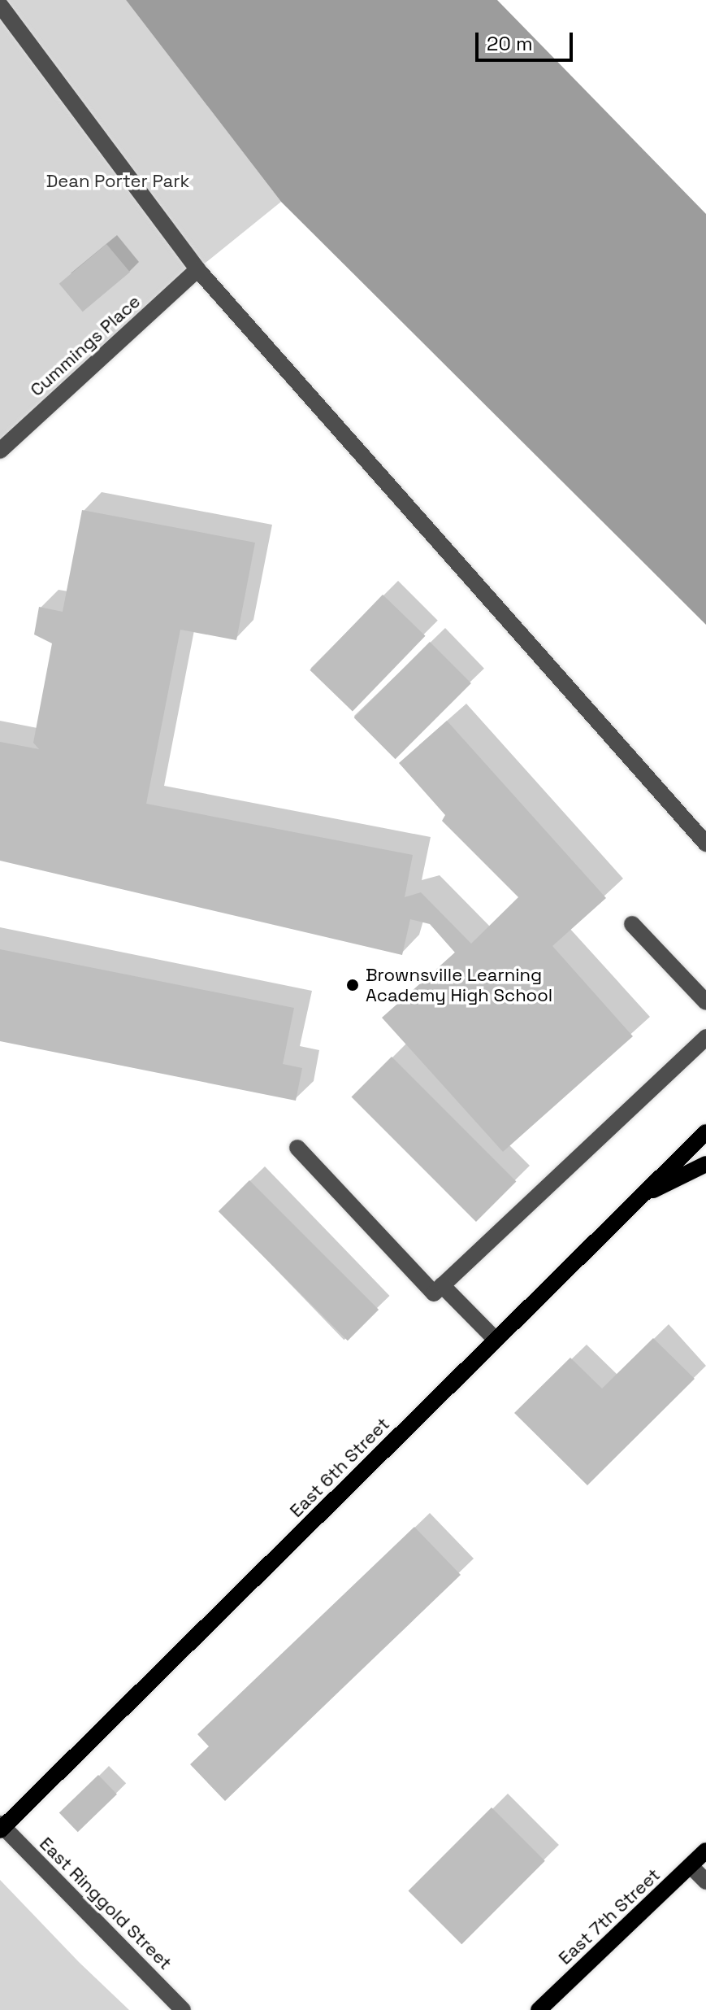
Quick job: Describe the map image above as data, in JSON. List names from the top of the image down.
{
  "streets": {
    "main road": ["East 6th Street", "East 7th Street"],
    "street": ["Cummings Place", "East Ringgold Street"]
  },
  "crossings": [
    ["East 6th Street", "East Ringgold Street"]
  ],
  "parks": ["Dean Porter Park"],
  "places": ["Brownsville Learning Academy High School"],
  "scale_bar": "20 m"
}
